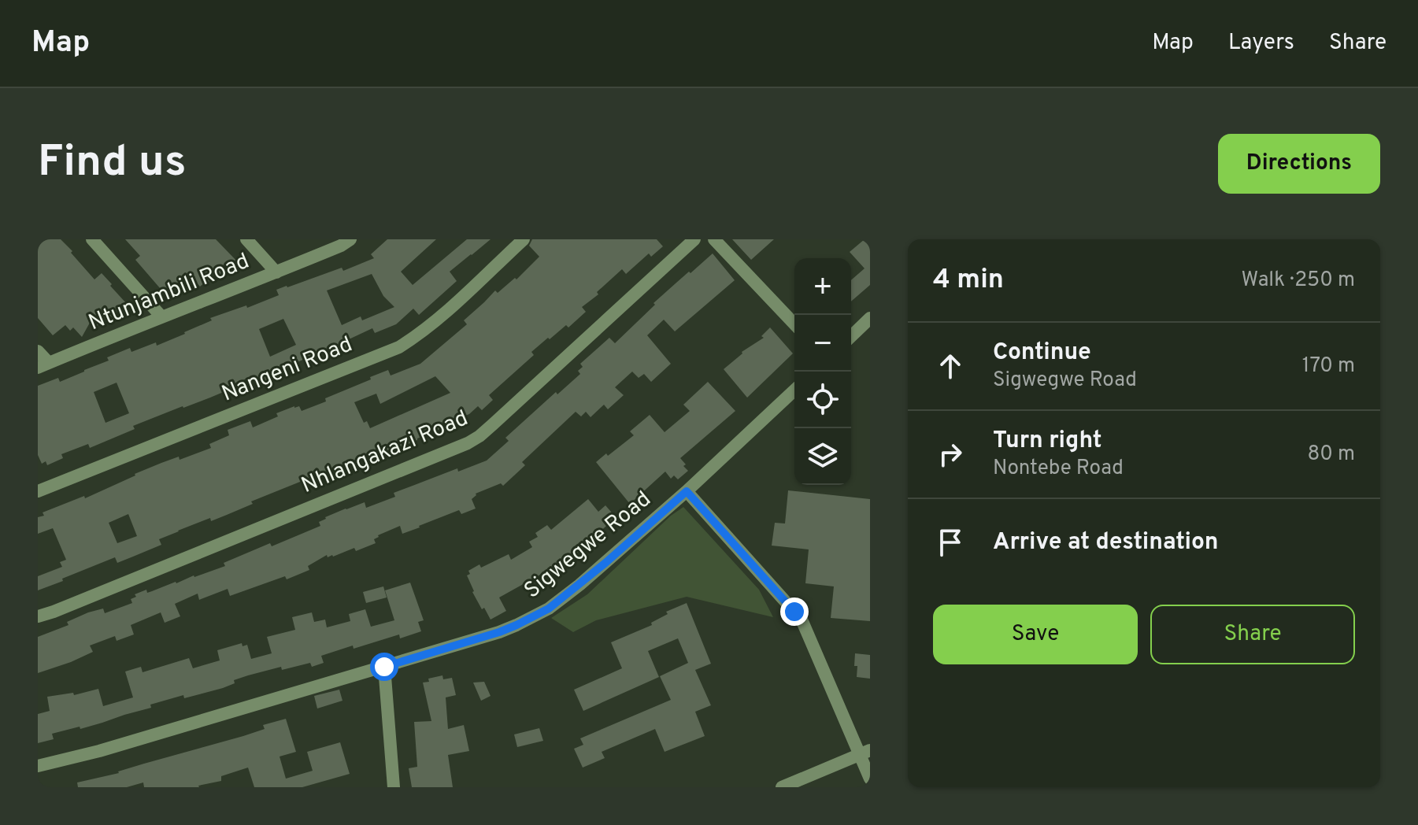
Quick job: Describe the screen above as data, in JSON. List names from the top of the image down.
{
  "streets": {
    "street": [
      "Ntunjambili Road",
      "Nangeni Road",
      "Nhlangakazi Road",
      "Sigwegwe Road"
    ]
  },
  "page": {
    "header": "Map",
    "nav": ["Map", "Layers", "Share"],
    "buttons": [
      "Directions",
      ["Save", "Share"]
    ],
    "title": "Find us",
    "heading": ["4 min", "Walk · 250 m"],
    "map_buttons": ["+", "−"],
    "list": [
      ["Continue", "Sigwegwe Road", "170 m"],
      ["Turn right", "Nontebe Road", "80 m"],
      "Arrive at destination"
    ]
  }
}
